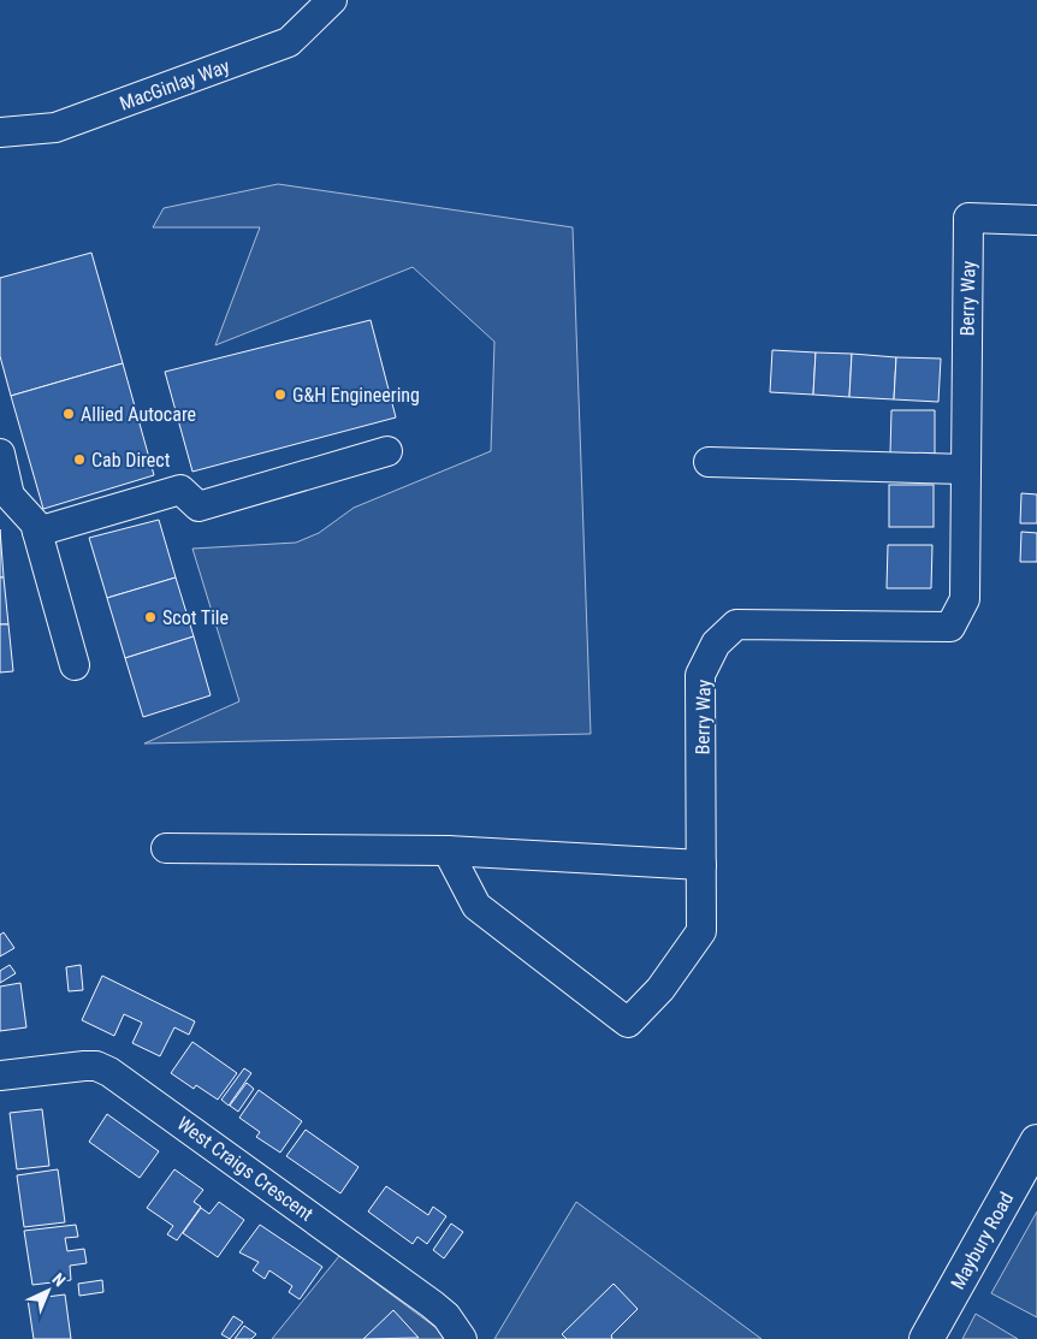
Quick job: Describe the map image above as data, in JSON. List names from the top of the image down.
{
  "streets": {
    "main road": ["Maybury Road"],
    "street": ["MacGinlay Way", "Berry Way", "West Craigs Crescent"]
  },
  "places": [
    "G&H Engineering",
    "Allied Autocare",
    "Cab Direct",
    "Scot Tile"
  ],
  "north": "top right"
}
